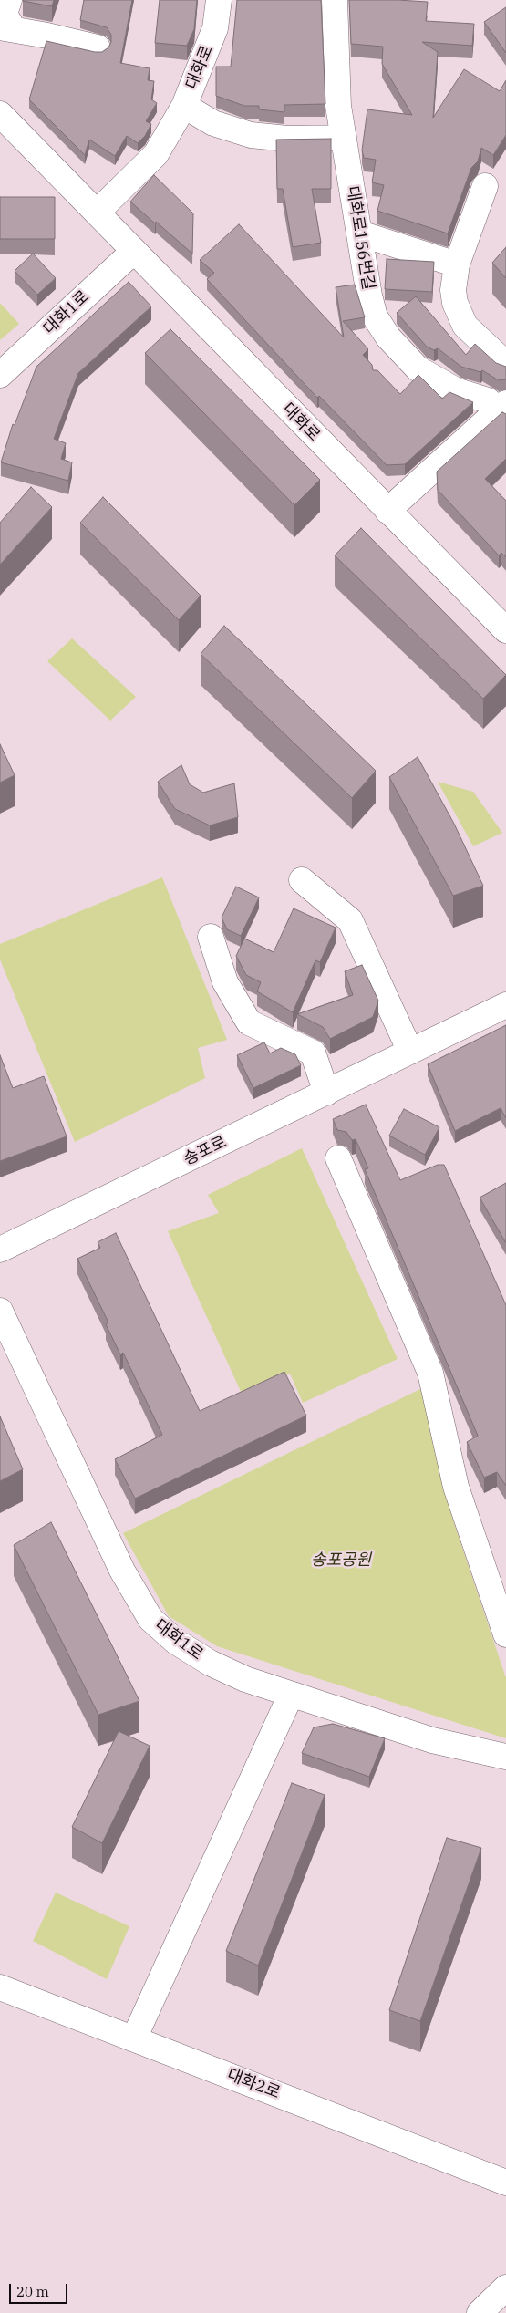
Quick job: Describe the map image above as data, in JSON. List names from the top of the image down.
{
  "streets": {
    "street": [
      "대화로",
      "대화로156번길",
      "대화1로",
      "송포로",
      "대화2로"
    ]
  },
  "crossings": [
    ["대화로", "대화1로"]
  ],
  "parks": ["송포공원"],
  "scale_bar": "20 m"
}
